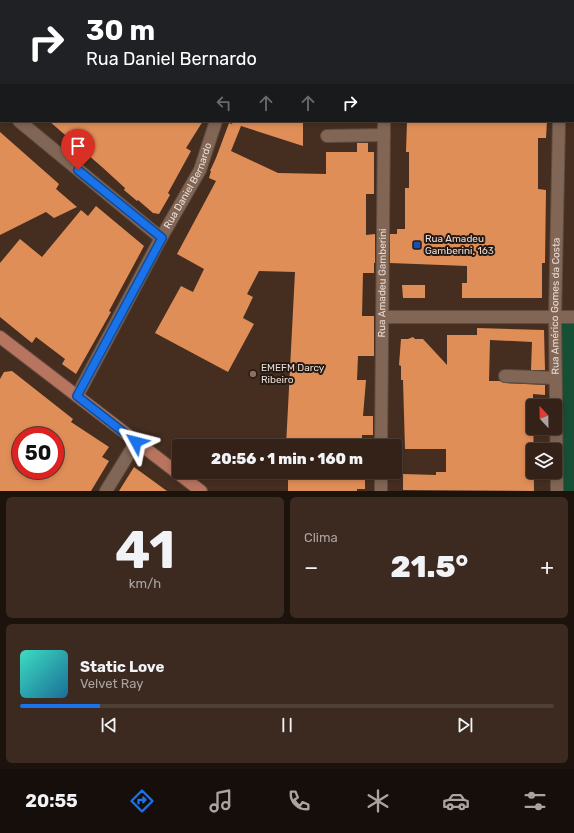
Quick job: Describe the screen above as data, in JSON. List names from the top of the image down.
{
  "streets": {
    "street": ["Rua Daniel Bernardo", "Rua Amadeu Gamberini", "Rua Américo Gomes da Costa"]
  },
  "places": {
    "transit": ["Rua Amadeu Gamberini, 163"],
    "other": ["EMEFM Darcy Ribeiro"]
  },
  "north": "top",
  "page": {
    "turn": ["30 m", "Rua Daniel Bernardo"],
    "limit": "50",
    "trip": "20:56 · 1 min · 160 m",
    "tile": [
      ["41", "km/h"],
      "Clima"
    ],
    "heat": ["−", "21.5°", "+"],
    "song": ["Static Love", "Velvet Ray"],
    "tabs": "20:55"
  }
}
